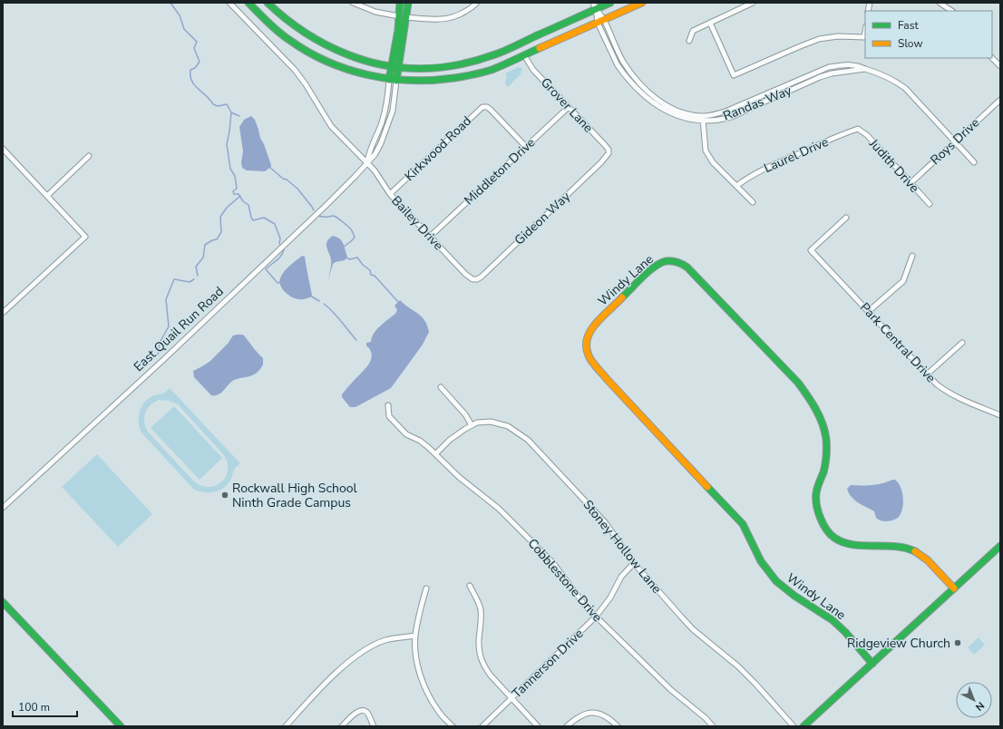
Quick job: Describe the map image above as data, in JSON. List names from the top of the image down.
{
  "streets": {
    "street": [
      "Randas Way",
      "Grover Lane",
      "Roys Drive",
      "Kirkwood Road",
      "Laurel Drive",
      "Judith Drive",
      "Middleton Drive",
      "Gideon Way",
      "Bailey Drive",
      "Windy Lane",
      "East Quail Run Road",
      "Park Central Drive",
      "Stoney Hollow Lane",
      "Cobblestone Drive",
      "Tannerson Drive"
    ]
  },
  "crossings": [
    ["Randas Way", "Roys Drive"],
    ["Grover Lane", "Middleton Drive"],
    ["Grover Lane", "Gideon Way"],
    ["Roys Drive", "Judith Drive"],
    ["Kirkwood Road", "Middleton Drive"],
    ["Kirkwood Road", "Bailey Drive"],
    ["Laurel Drive", "Judith Drive"],
    ["Middleton Drive", "Bailey Drive"],
    ["Gideon Way", "Bailey Drive"],
    ["Bailey Drive", "East Quail Run Road"],
    ["Stoney Hollow Lane", "Cobblestone Drive"],
    ["Stoney Hollow Lane", "Tannerson Drive"],
    ["Cobblestone Drive", "Tannerson Drive"]
  ],
  "places": ["Rockwall High School Ninth Grade Campus", "Ridgeview Church"],
  "legend": ["Fast", "Slow"],
  "scale_bar": "100 m",
  "north": "bottom right"
}
